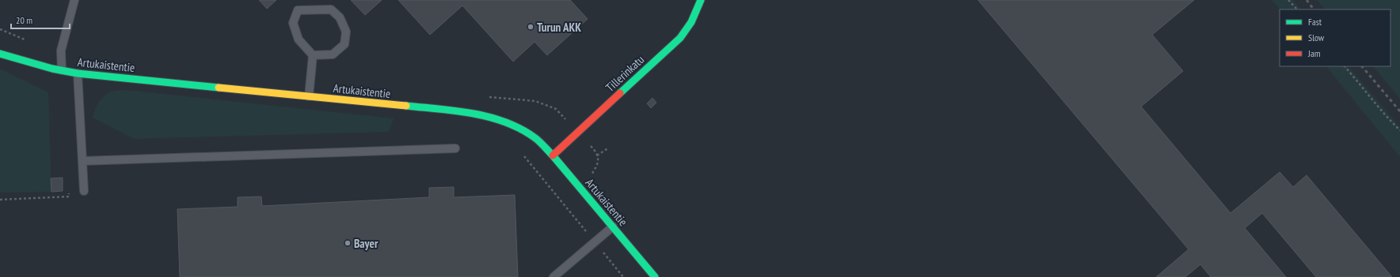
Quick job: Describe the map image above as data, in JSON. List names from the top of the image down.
{
  "streets": {
    "street": ["Artukaistentie", "Tillerinkatu"]
  },
  "crossings": [
    ["Artukaistentie", "Tillerinkatu"]
  ],
  "places": ["Turun AKK", "Bayer"],
  "legend": ["Fast", "Slow", "Jam"],
  "scale_bar": "20 m"
}
